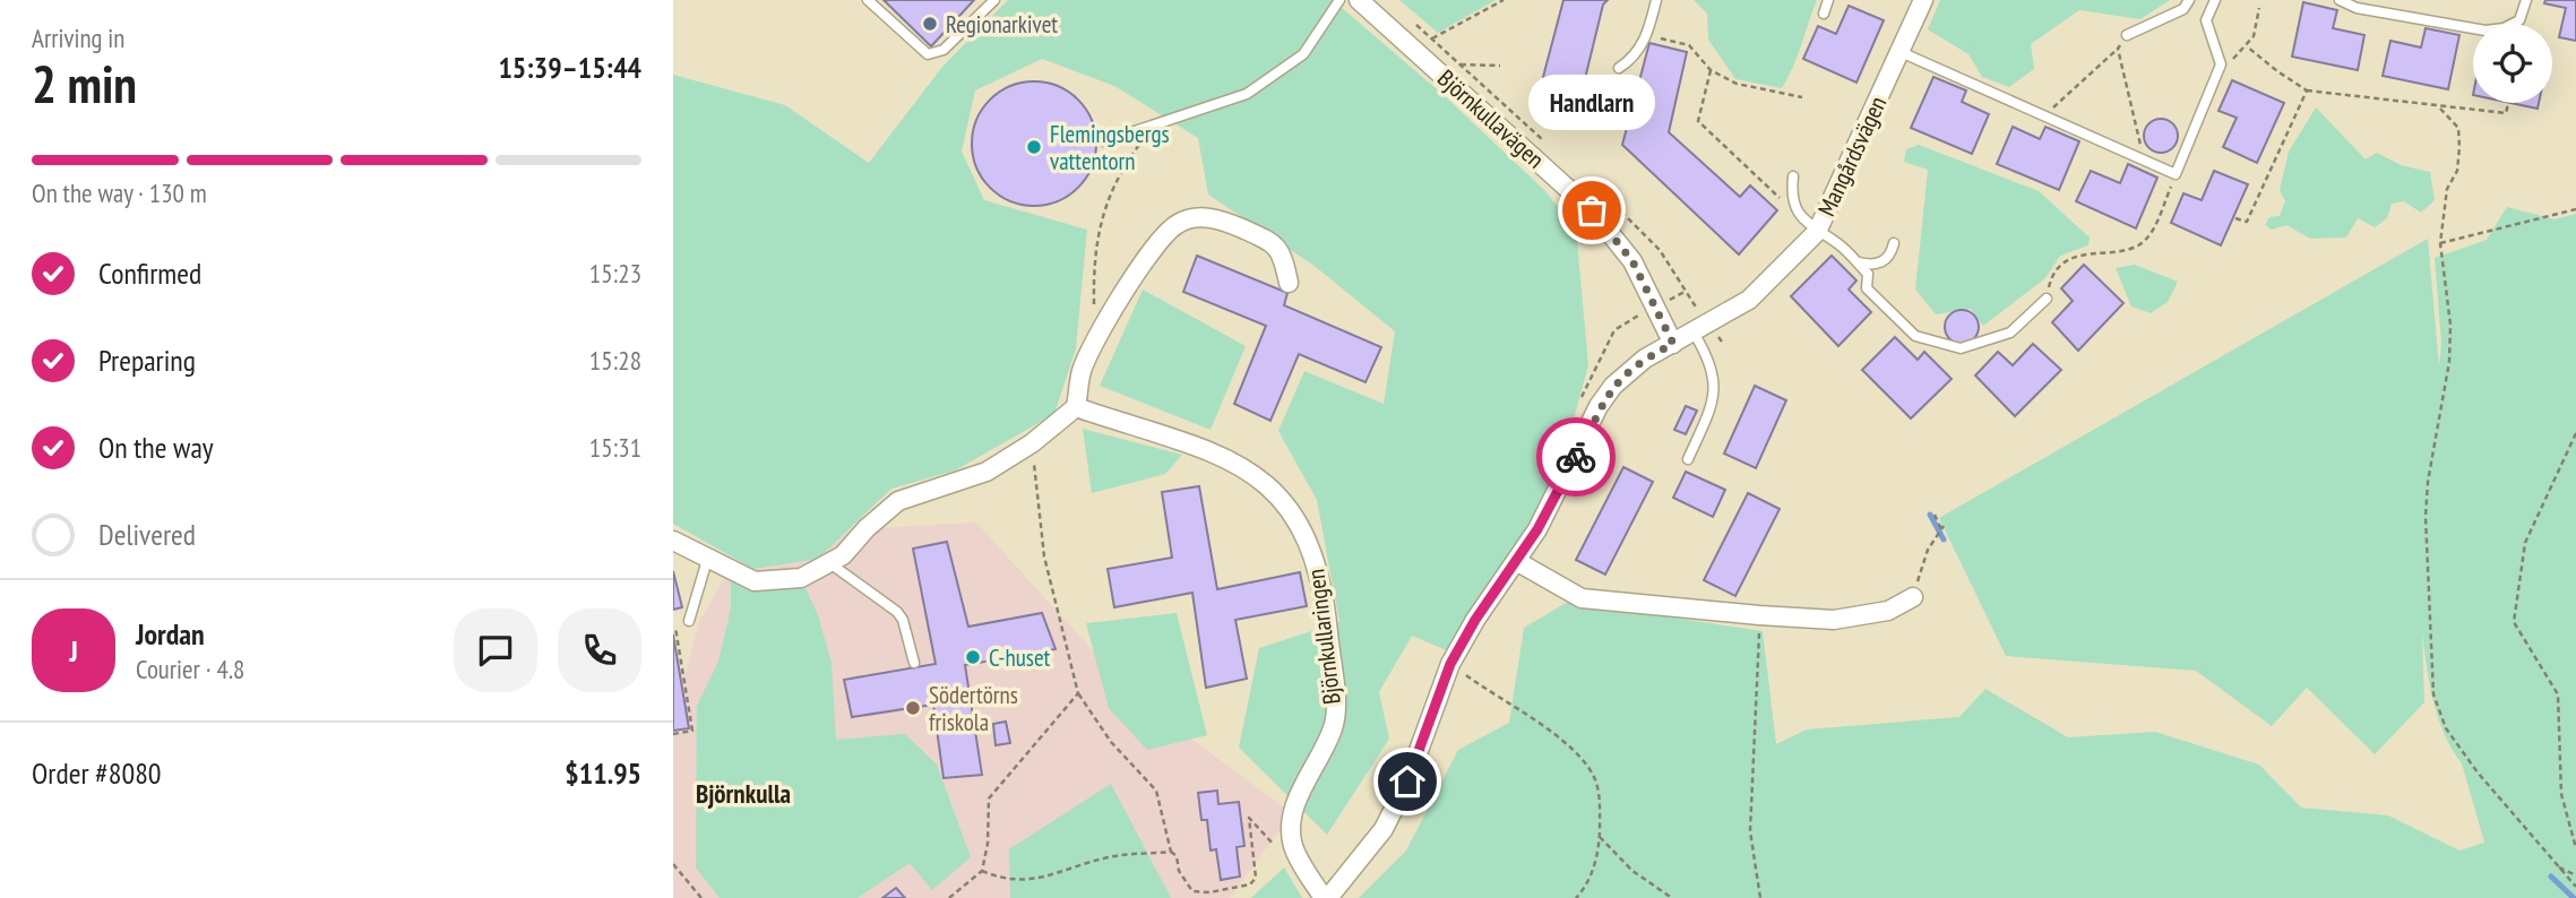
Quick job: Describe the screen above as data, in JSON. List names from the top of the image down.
{
  "streets": {
    "street": ["Björnkullavägen", "Mangårdsvägen", "Björnkullaringen"]
  },
  "crossings": [
    ["Björnkullavägen", "Mangårdsvägen"]
  ],
  "districts": ["Björnkulla"],
  "places": [
    "Regionarkivet",
    "Flemingsbergs vattentorn",
    "Handlarn",
    "C-huset",
    "Södertörns friskola"
  ],
  "page": {
    "heading": ["2 min", "Arriving in", "15:39–15:44"],
    "panel": [
      "Jordan",
      "Courier · 4.8",
      "Order #8080",
      "$11.95"
    ],
    "bubble": "Handlarn",
    "bar": "On the way · 130 m",
    "list": [
      ["Confirmed", "15:23"],
      ["Preparing", "15:28"],
      ["On the way", "15:31"],
      "Delivered"
    ],
    "round": "J"
  }
}
